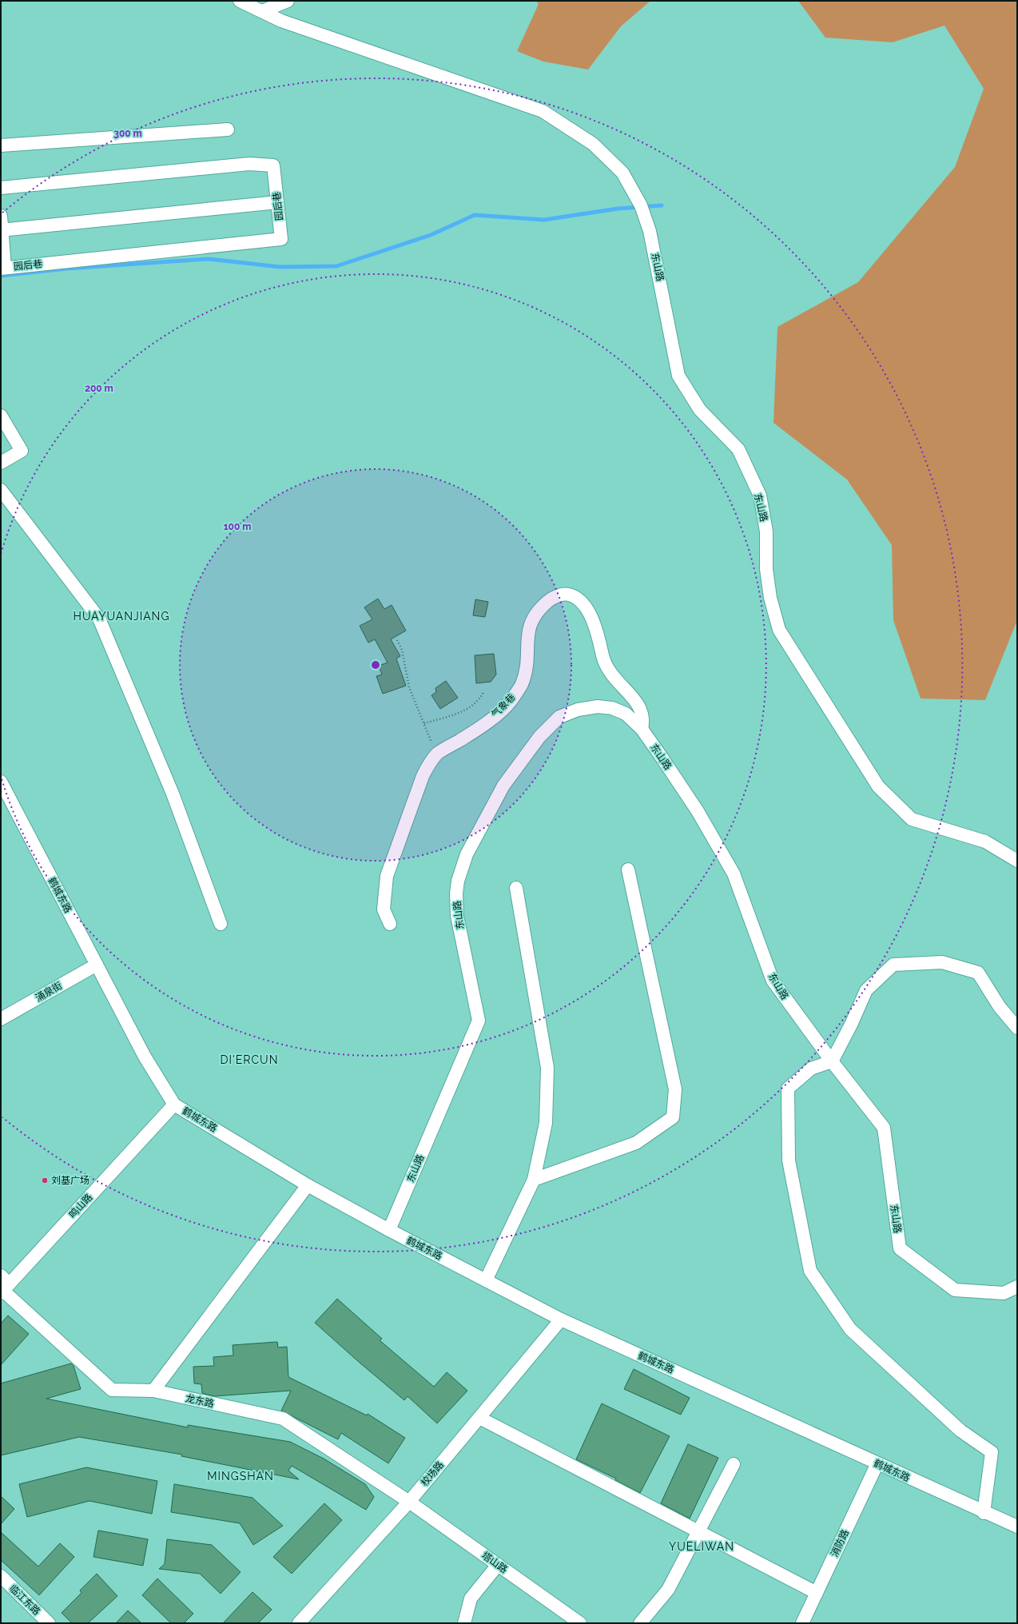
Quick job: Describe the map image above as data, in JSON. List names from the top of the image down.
{
  "streets": {
    "street": [
      "园后巷",
      "东山路",
      "气象巷",
      "鹤城东路",
      "涌泉街",
      "鸣山路",
      "龙东路",
      "校场路",
      "消防路",
      "塔山路",
      "临江东路"
    ]
  },
  "crossings": [
    ["东山路", "气象巷"],
    ["东山路", "鹤城东路"],
    ["鹤城东路", "涌泉街"],
    ["鹤城东路", "鸣山路"],
    ["鹤城东路", "校场路"],
    ["鹤城东路", "消防路"],
    ["鸣山路", "龙东路"],
    ["龙东路", "校场路"],
    ["龙东路", "塔山路"],
    ["校场路", "塔山路"]
  ],
  "districts": [
    "HUAYUANJIANG",
    "DI'ERCUN",
    "MINGSHAN",
    "YUELIWAN"
  ],
  "places": ["刘基广场"],
  "rings": ["300 m", "200 m", "100 m"]
}
